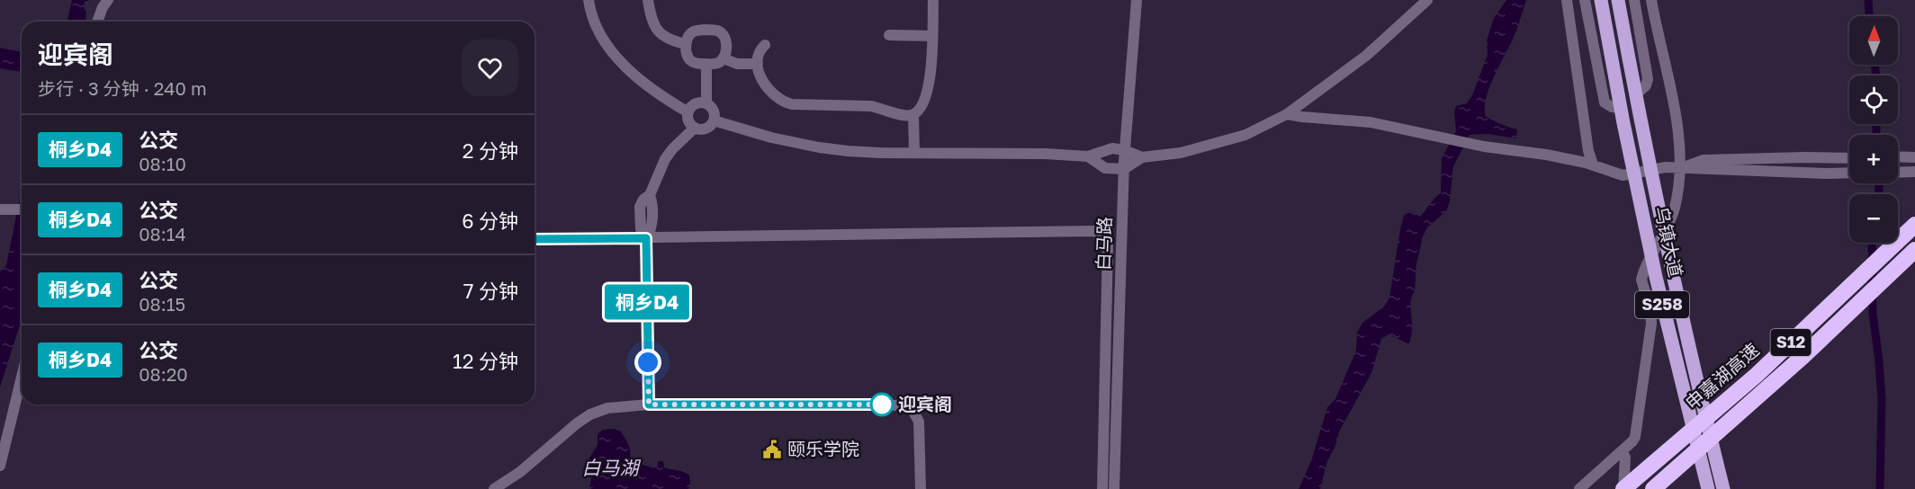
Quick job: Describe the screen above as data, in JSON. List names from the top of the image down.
{
  "streets": {
    "highway": ["S12", "申嘉湖高速"],
    "main road": ["乌镇大道", "S258"],
    "street": ["白马路"]
  },
  "water": ["白马湖"],
  "places": {
    "other": ["迎宾阁"],
    "public building": ["颐乐学院"]
  },
  "lines": ["bus line 桐乡D4"],
  "north": "top",
  "page": {
    "on_map": "桐乡D4",
    "map_buttons": ["+", "−"],
    "heading": ["迎宾阁", "步行 · 3 分钟 · 240 m"],
    "list": [
      {
        "mark": "桐乡D4",
        "name": "公交",
        "note": "08:10",
        "value": "2 分钟"
      },
      {
        "mark": "桐乡D4",
        "name": "公交",
        "note": "08:14",
        "value": "6 分钟"
      },
      {
        "mark": "桐乡D4",
        "name": "公交",
        "note": "08:15",
        "value": "7 分钟"
      },
      {
        "mark": "桐乡D4",
        "name": "公交",
        "note": "08:20",
        "value": "12 分钟"
      }
    ]
  }
}
